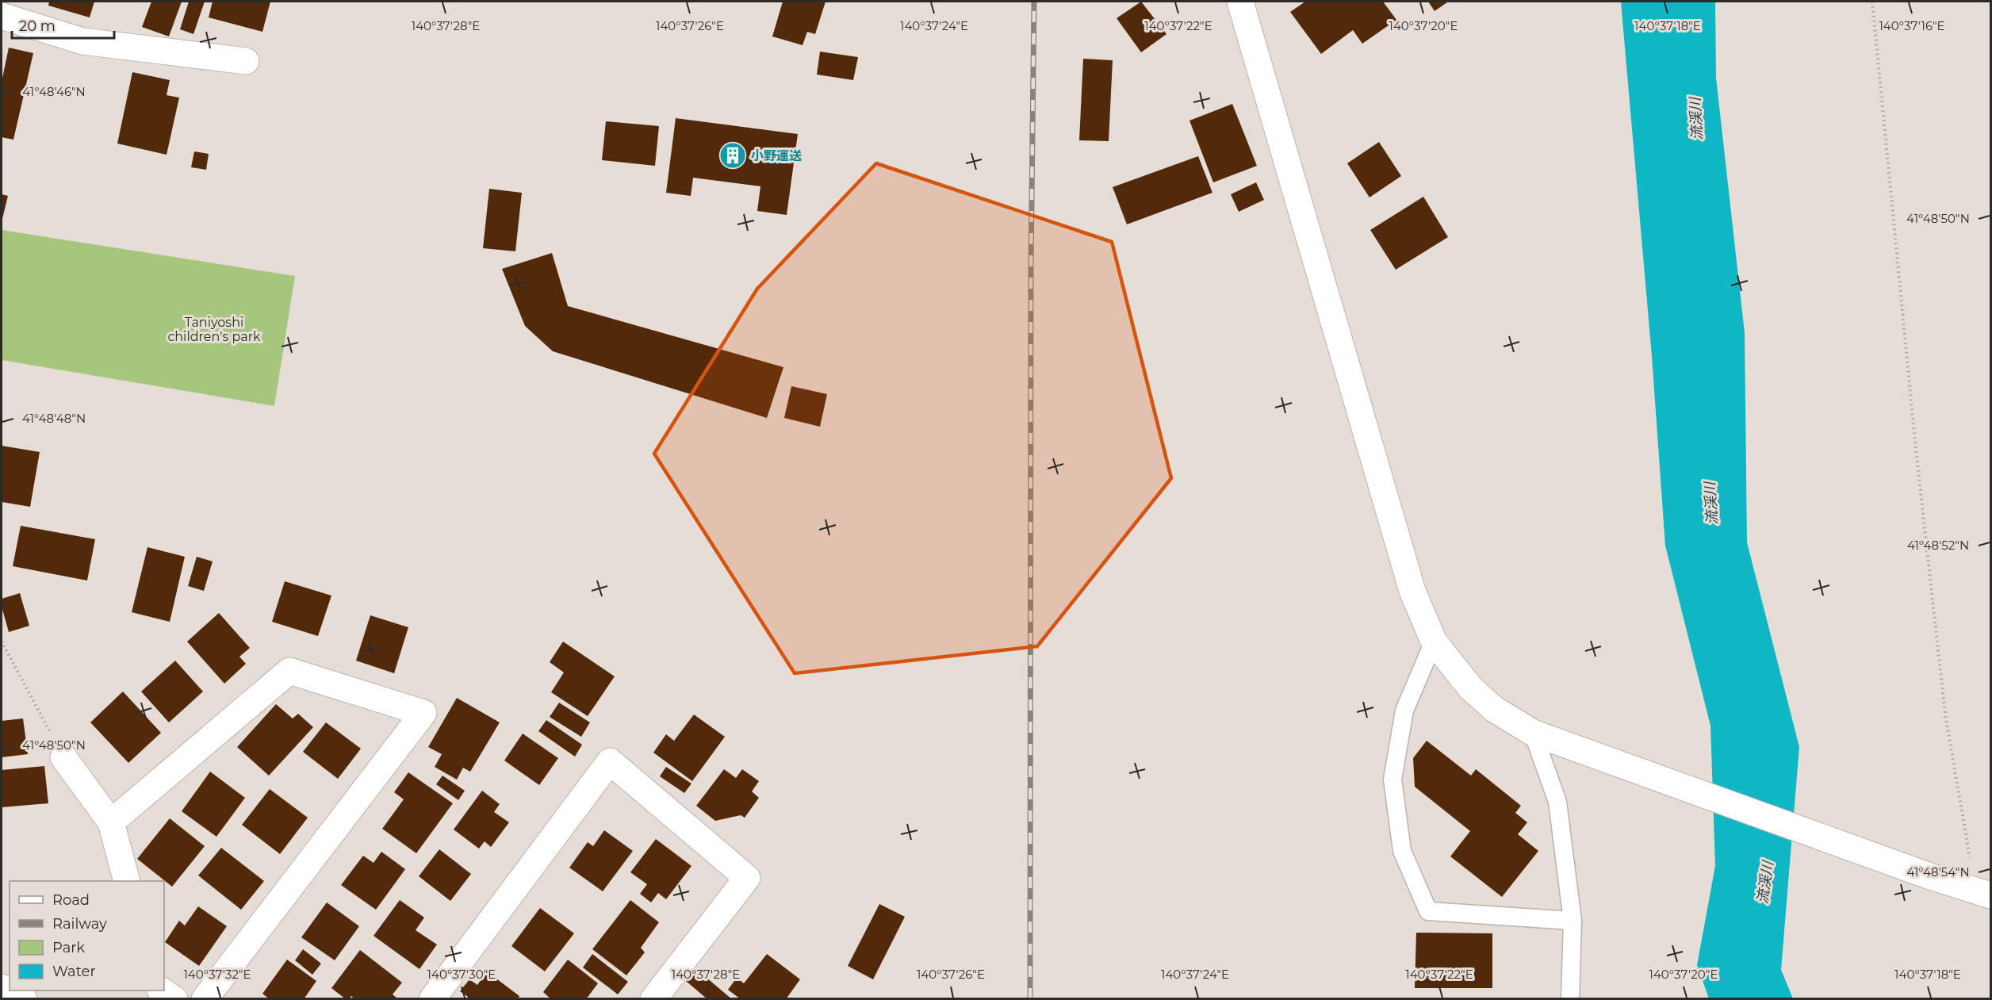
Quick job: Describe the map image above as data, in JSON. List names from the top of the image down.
{
  "water": ["流渓川"],
  "parks": ["Taniyoshi children's park"],
  "places": {
    "building": ["小野運送"]
  },
  "legend": [
    "Road",
    "Railway",
    "Park",
    "Water"
  ],
  "scale_bar": "20 m",
  "coordinates": [
    "140°37'28\"E",
    "140°37'26\"E",
    "140°37'24\"E",
    "140°37'22\"E",
    "140°37'20\"E",
    "140°37'18\"E",
    "140°37'16\"E",
    "41°48'46\"N",
    "41°48'50\"N",
    "41°48'48\"N",
    "41°48'52\"N",
    "41°48'54\"N",
    "140°37'32\"E",
    "140°37'30\"E"
  ]
}
